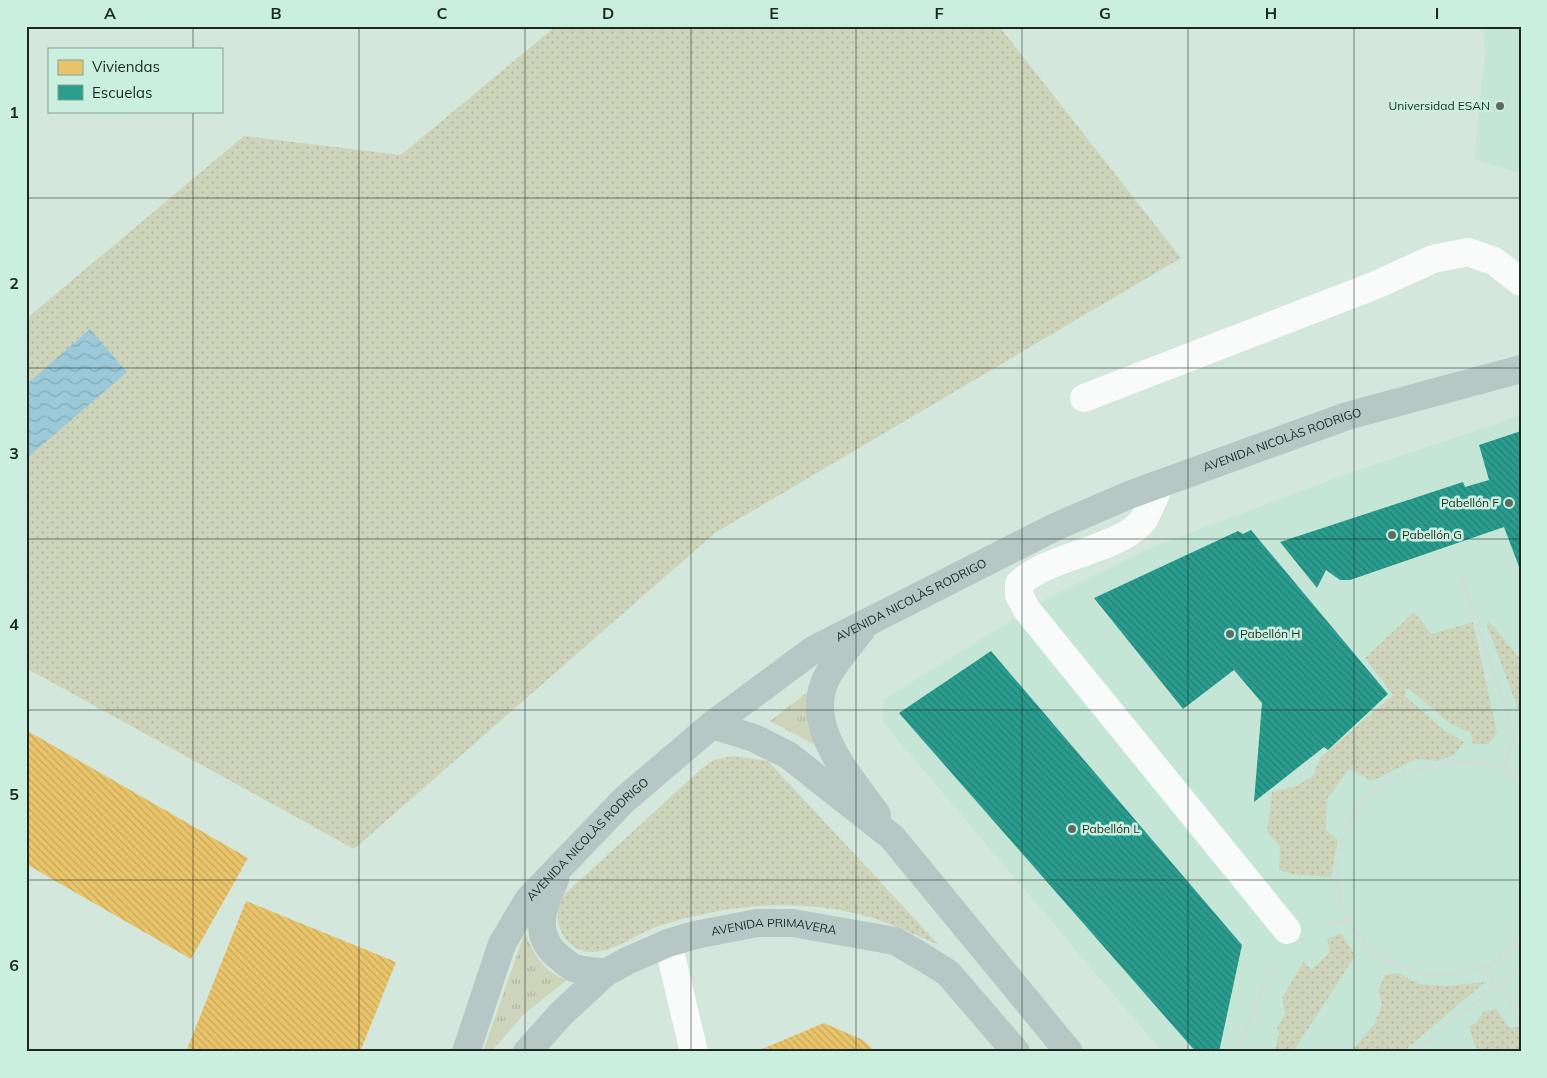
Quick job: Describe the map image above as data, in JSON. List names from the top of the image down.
{
  "streets": {
    "main road": ["AVENIDA NICOLÀS RODRIGO", "AVENIDA PRIMAVERA"]
  },
  "places": [
    "Universidad ESAN",
    "Pabellón F",
    "Pabellón G",
    "Pabellón H",
    "Pabellón L"
  ],
  "legend": ["Viviendas", "Escuelas"],
  "grid": {
    "columns": [
      "A",
      "B",
      "C",
      "D",
      "E",
      "F",
      "G",
      "H",
      "I"
    ],
    "rows": [
      "1",
      "2",
      "3",
      "4",
      "5",
      "6"
    ]
  }
}
